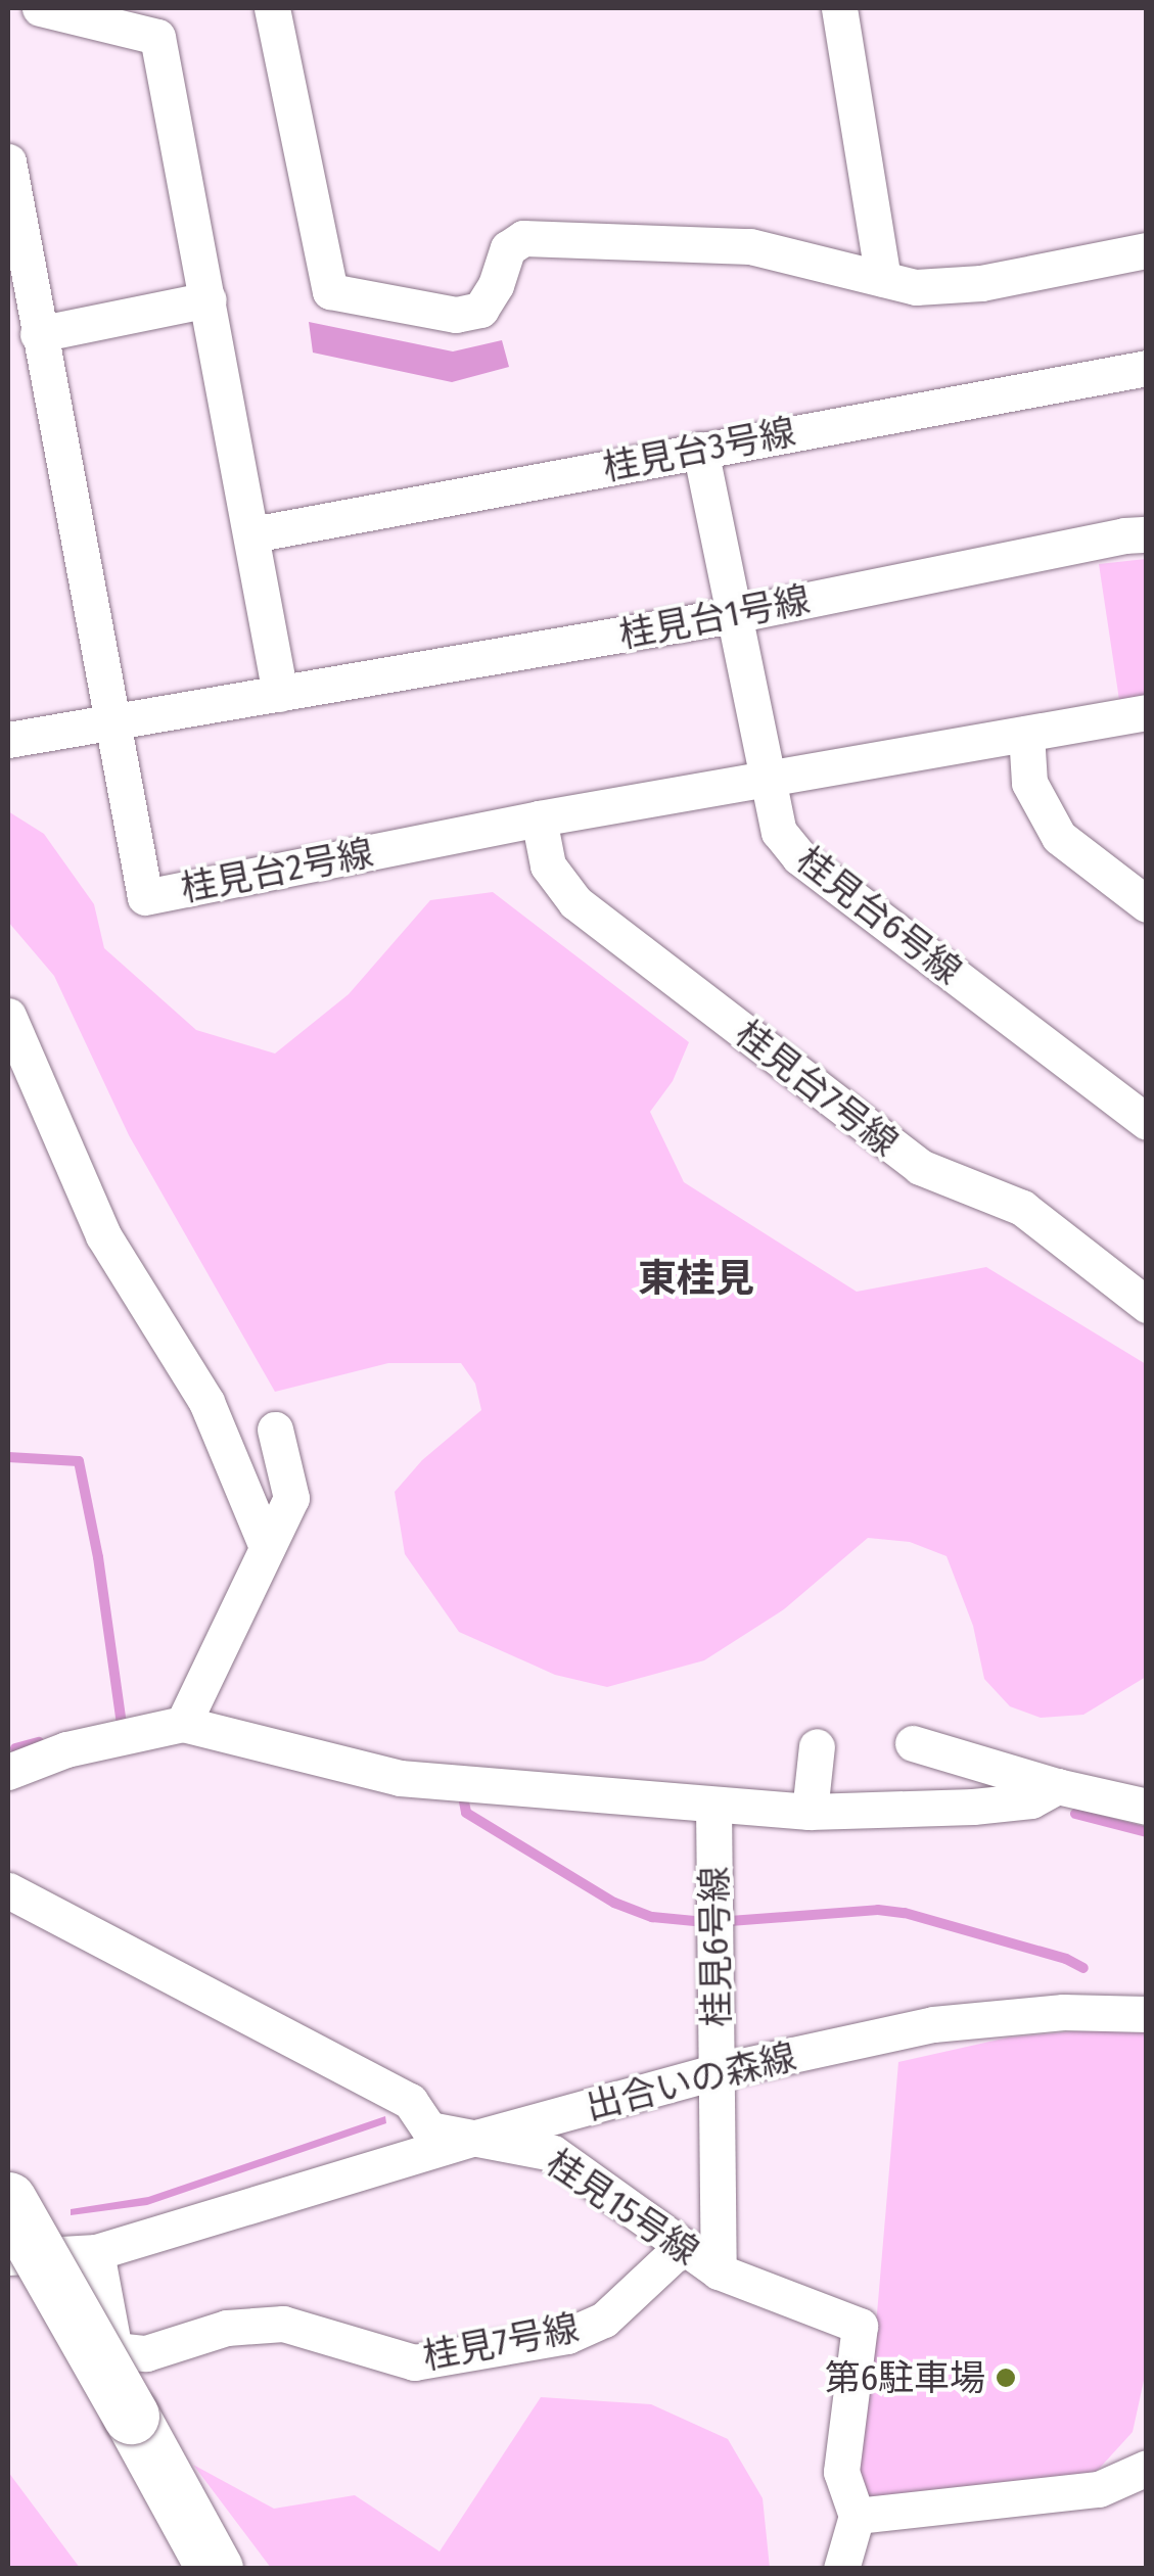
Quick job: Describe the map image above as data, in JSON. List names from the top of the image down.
{
  "streets": {
    "street": [
      "桂見台3号線",
      "桂見台1号線",
      "桂見台2号線",
      "桂見台6号線",
      "桂見台7号線",
      "桂見6号線",
      "出合いの森線",
      "桂見15号線",
      "桂見7号線"
    ]
  },
  "crossings": [
    ["桂見台3号線", "桂見台6号線"],
    ["桂見台1号線", "桂見台2号線"],
    ["桂見台1号線", "桂見台6号線"],
    ["桂見台2号線", "桂見台6号線"],
    ["桂見台2号線", "桂見台7号線"],
    ["桂見6号線", "出合いの森線"],
    ["桂見6号線", "桂見15号線"],
    ["出合いの森線", "桂見15号線"],
    ["出合いの森線", "桂見7号線"],
    ["桂見15号線", "桂見7号線"]
  ],
  "districts": ["東桂見"],
  "places": ["第6駐車場"]
}
